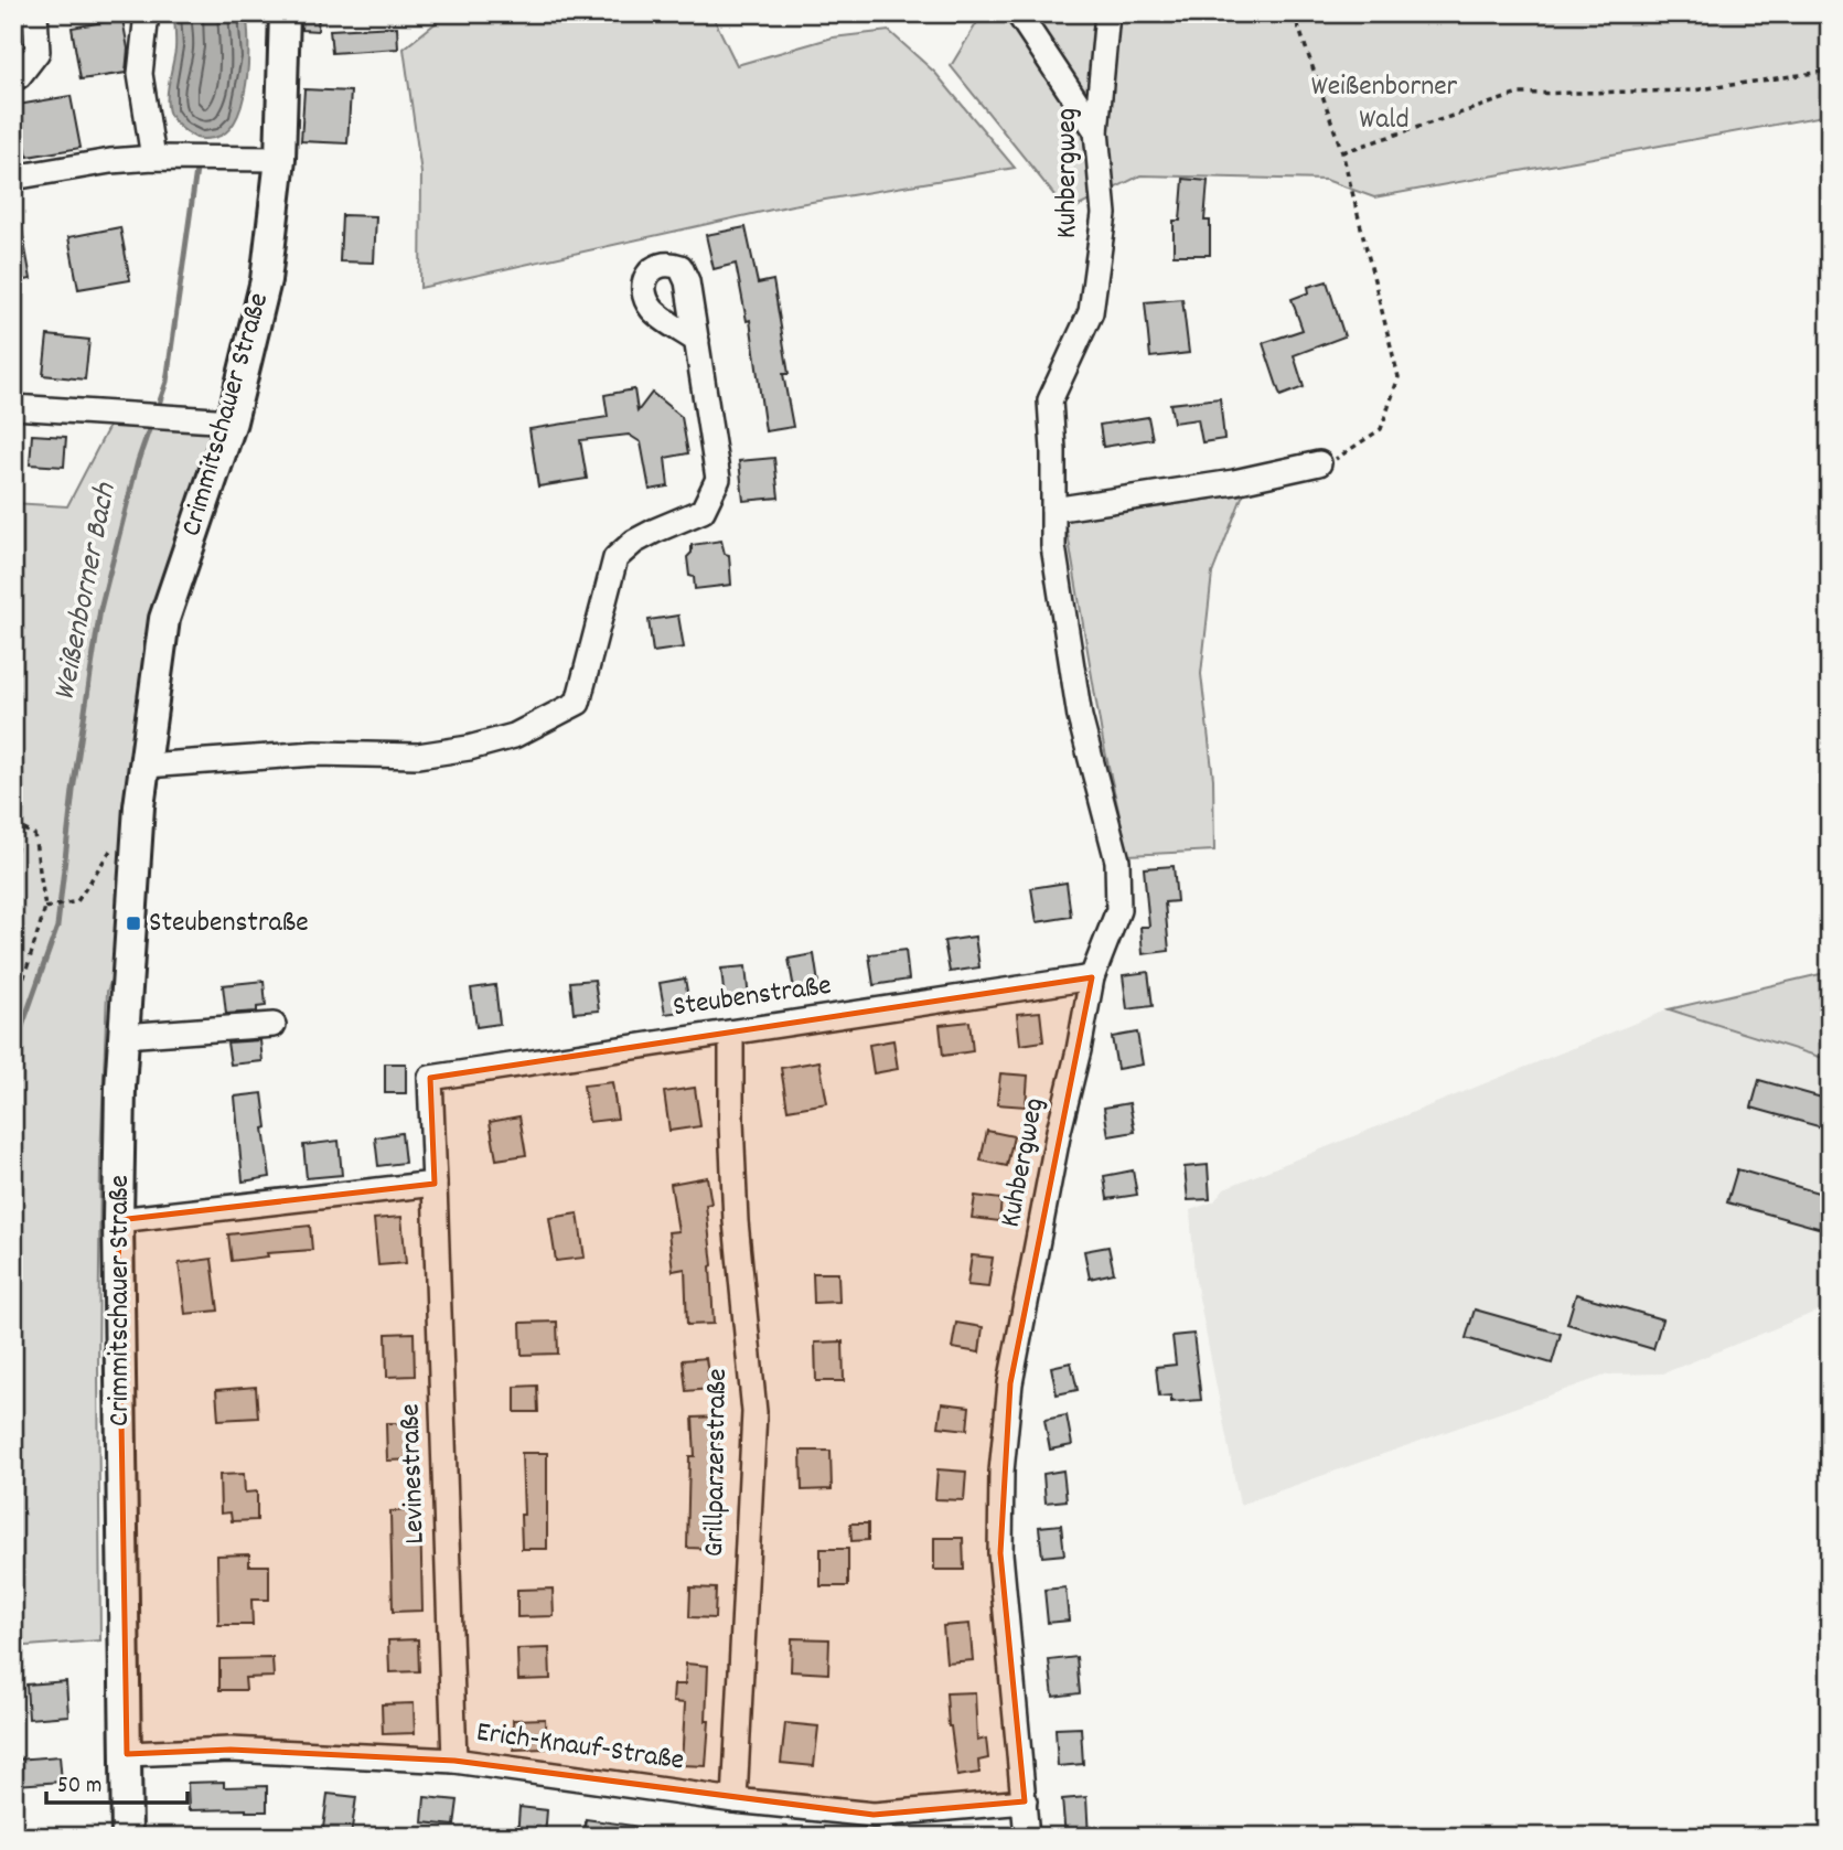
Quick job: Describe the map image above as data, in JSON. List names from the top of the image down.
{
  "streets": {
    "main road": ["Crimmitschauer Straße"],
    "street": [
      "Kuhbergweg",
      "Steubenstraße",
      "Grillparzerstraße",
      "Levinestraße",
      "Erich-Knauf-Straße"
    ]
  },
  "crossings": [
    ["Kuhbergweg", "Steubenstraße"],
    ["Kuhbergweg", "Erich-Knauf-Straße"],
    ["Crimmitschauer Straße", "Erich-Knauf-Straße"],
    ["Steubenstraße", "Grillparzerstraße"],
    ["Steubenstraße", "Levinestraße"],
    ["Grillparzerstraße", "Erich-Knauf-Straße"],
    ["Levinestraße", "Erich-Knauf-Straße"]
  ],
  "water": ["Weißenborner Bach"],
  "parks": ["Weißenborner Wald"],
  "places": {
    "transit": ["Steubenstraße"]
  },
  "scale_bar": "50 m"
}
